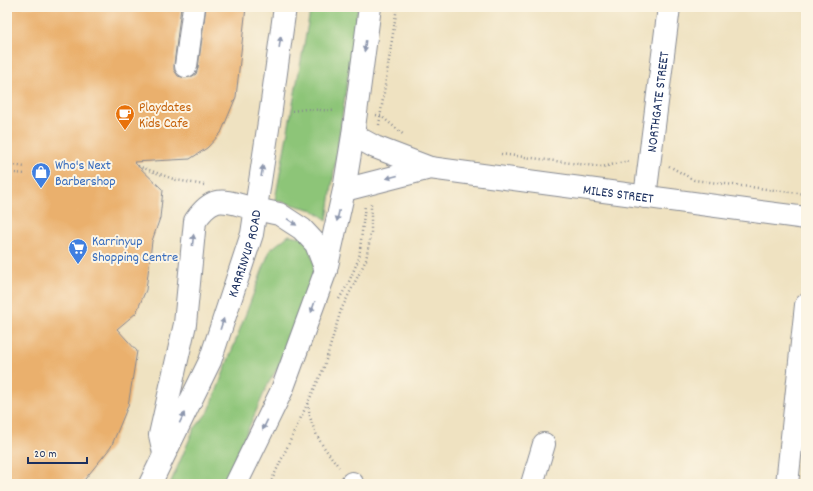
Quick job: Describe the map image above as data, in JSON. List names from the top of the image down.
{
  "streets": {
    "main road": ["NORTHGATE STREET", "MILES STREET", "KARRINYUP ROAD"]
  },
  "crossings": [
    ["NORTHGATE STREET", "MILES STREET"]
  ],
  "places": {
    "cafe": ["Playdates Kids Cafe"],
    "shop": ["Who's Next Barbershop"],
    "supermarket": ["Karrinyup Shopping Centre"]
  },
  "scale_bar": "20 m"
}
